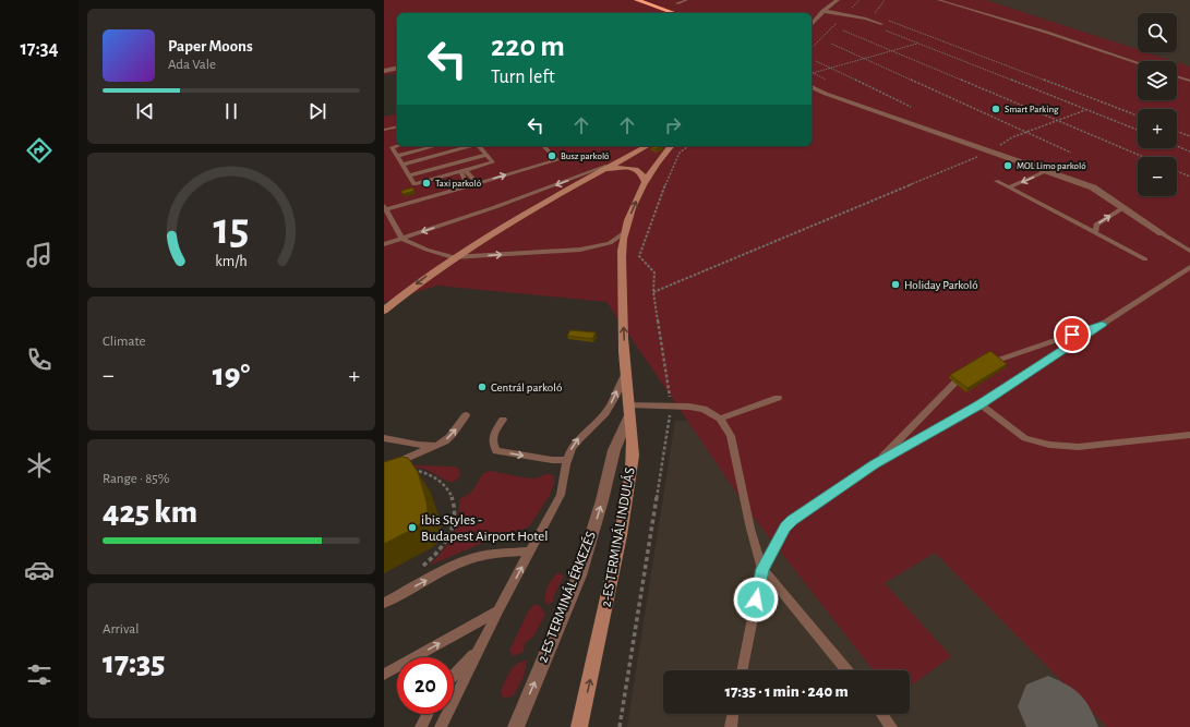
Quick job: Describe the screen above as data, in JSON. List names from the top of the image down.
{
  "streets": {
    "street": ["2-ES TERMINÁL INDULÁS", "2-ES TERMINÁL ÉRKEZÉS"]
  },
  "crossings": [
    ["2-ES TERMINÁL INDULÁS", "2-ES TERMINÁL ÉRKEZÉS"]
  ],
  "one_way": ["2-ES TERMINÁL INDULÁS", "2-ES TERMINÁL ÉRKEZÉS"],
  "places": [
    "Smart Parking",
    "Busz parkoló",
    "MOL Limo parkoló",
    "Taxi parkoló",
    "Holiday Parkoló",
    "Centrál parkoló",
    "ibis Styles - Budapest Airport Hotel"
  ],
  "page": {
    "tabs": "17:34",
    "map_buttons": ["+", "−"],
    "turn": ["220 m", "Turn left"],
    "song": ["Paper Moons", "Ada Vale"],
    "tile": [
      "Climate",
      ["Range · 85%", "425 km"],
      ["Arrival", "17:35"]
    ],
    "heat": ["−", "19°", "+"],
    "limit": "20",
    "trip": "17:35 · 1 min · 240 m",
    "gauge": ["15", "km/h"]
  }
}
